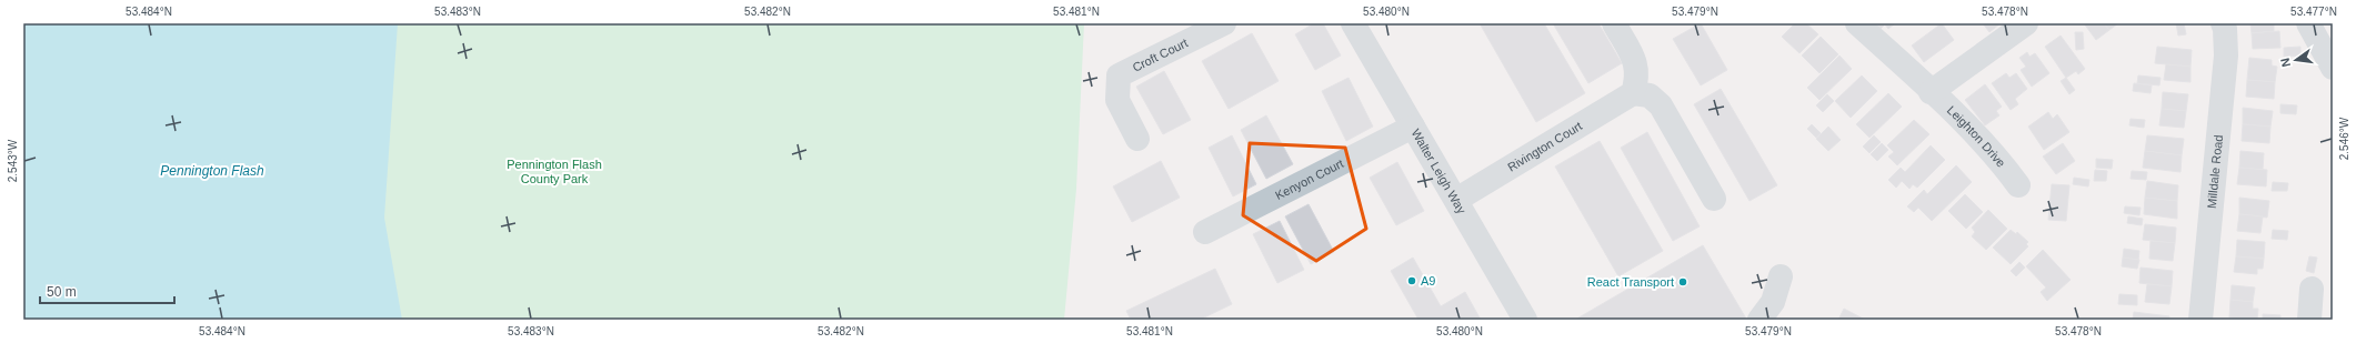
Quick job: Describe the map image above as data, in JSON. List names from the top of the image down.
{
  "streets": {
    "street": [
      "Croft Court",
      "Leighton Drive",
      "Rivington Court",
      "Walter Leigh Way",
      "Milldale Road",
      "Kenyon Court"
    ]
  },
  "crossings": [
    ["Rivington Court", "Walter Leigh Way"],
    ["Walter Leigh Way", "Kenyon Court"]
  ],
  "water": ["Pennington Flash"],
  "parks": ["Pennington Flash County Park"],
  "places": ["A9", "React Transport"],
  "scale_bar": "50 m",
  "north": "left",
  "coordinates": [
    "53.484°N",
    "53.483°N",
    "53.482°N",
    "53.481°N",
    "53.480°N",
    "53.479°N",
    "53.478°N",
    "53.477°N",
    "2.546°W",
    "2.543°W"
  ]
}
